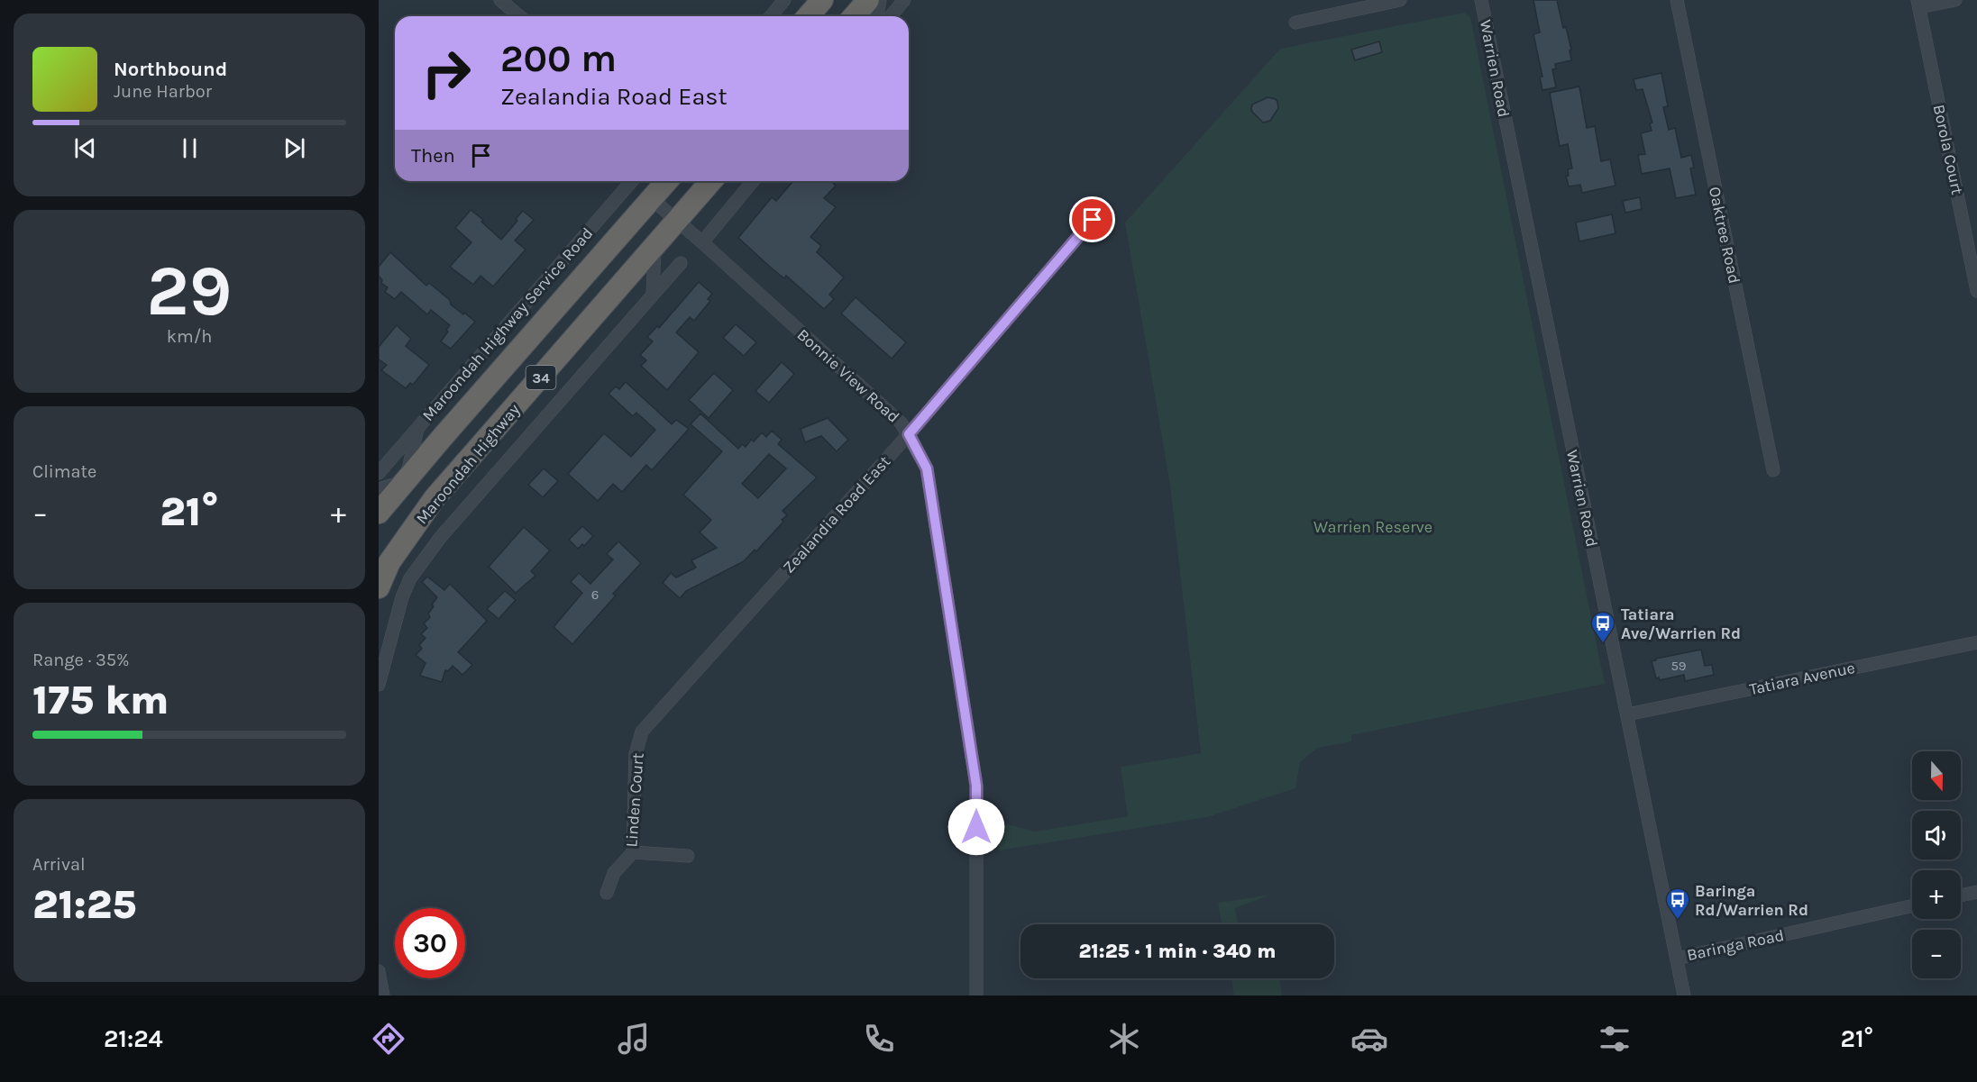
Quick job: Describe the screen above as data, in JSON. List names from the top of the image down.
{
  "streets": {
    "highway": ["34", "Maroondah Highway"],
    "street": [
      "Warrien Road",
      "Borola Court",
      "Oaktree Road",
      "Maroondah Highway Service Road",
      "Bonnie View Road",
      "Zealandia Road East",
      "Tatiara Avenue",
      "Linden Court",
      "Baringa Road"
    ]
  },
  "crossings": [
    ["Warrien Road", "Tatiara Avenue"],
    ["Warrien Road", "Baringa Road"],
    ["Bonnie View Road", "34"],
    ["Bonnie View Road", "Maroondah Highway"],
    ["Bonnie View Road", "Zealandia Road East"],
    ["Zealandia Road East", "Linden Court"]
  ],
  "parks": ["Warrien Reserve"],
  "places": {
    "bus stop": ["Tatiara Ave/Warrien Rd", "Baringa Rd/Warrien Rd"]
  },
  "house_numbers": ["6", "59"],
  "north": "bottom",
  "page": {
    "turn": ["200 m", "Zealandia Road East"],
    "song": ["Northbound", "June Harbor"],
    "then": "Then",
    "tile": [
      ["29", "km/h"],
      "Climate",
      ["Range · 35%", "175 km"],
      ["Arrival", "21:25"]
    ],
    "heat": ["−", "21°", "+"],
    "map_buttons": ["+", "−"],
    "limit": "30",
    "trip": "21:25 · 1 min · 340 m",
    "tabs": ["21:24", "21°"]
  }
}
